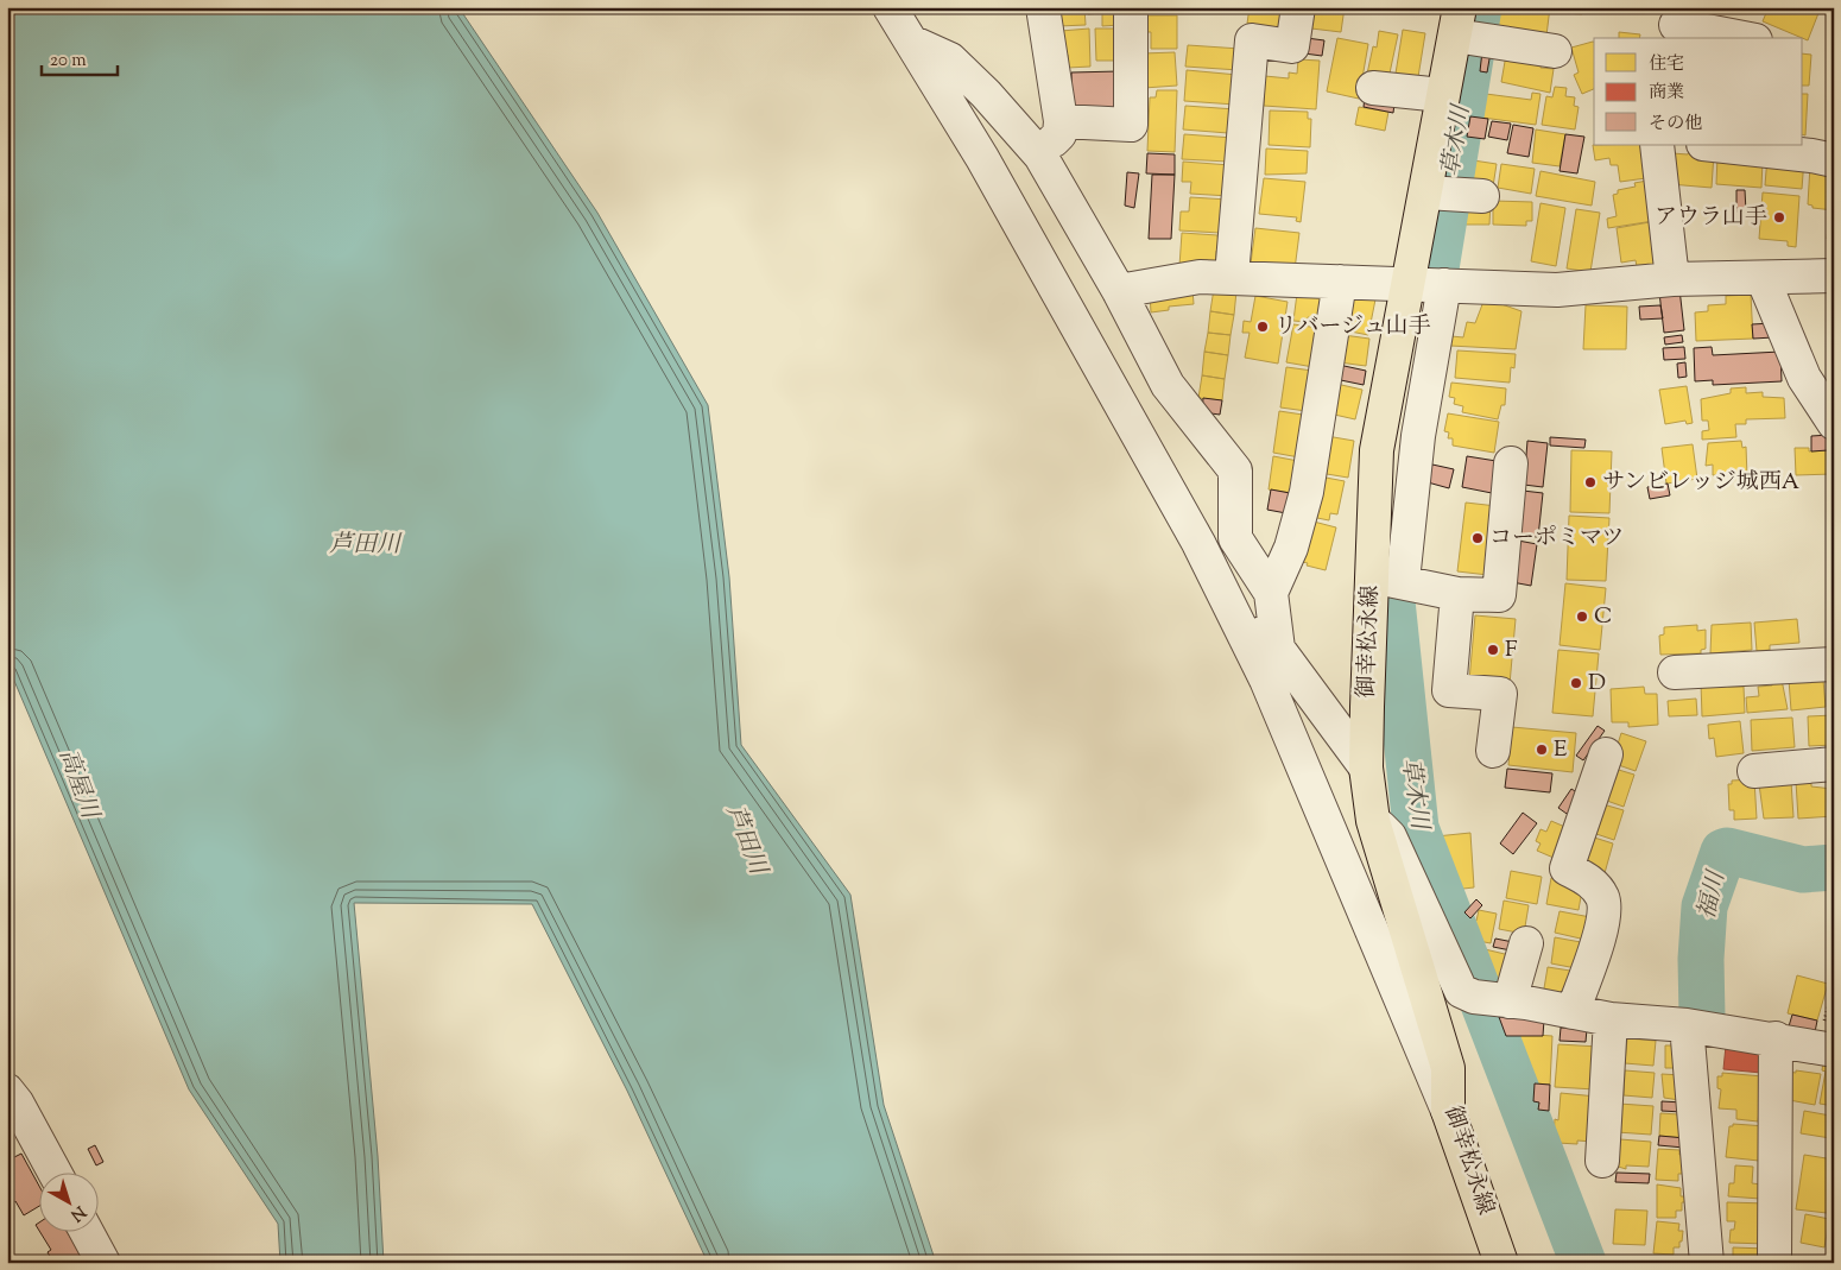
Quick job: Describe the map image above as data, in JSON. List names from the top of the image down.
{
  "streets": {
    "main road": ["御幸松永線"]
  },
  "water": [
    "草木川",
    "芦田川",
    "高屋川",
    "福川"
  ],
  "places": [
    "アウラ山手",
    "リバージュ山手",
    "サンビレッジ城西A",
    "コーポミマツ",
    "C",
    "F",
    "D",
    "E"
  ],
  "legend": ["住宅", "商業", "その他"],
  "scale_bar": "20 m",
  "north": "bottom right"
}
